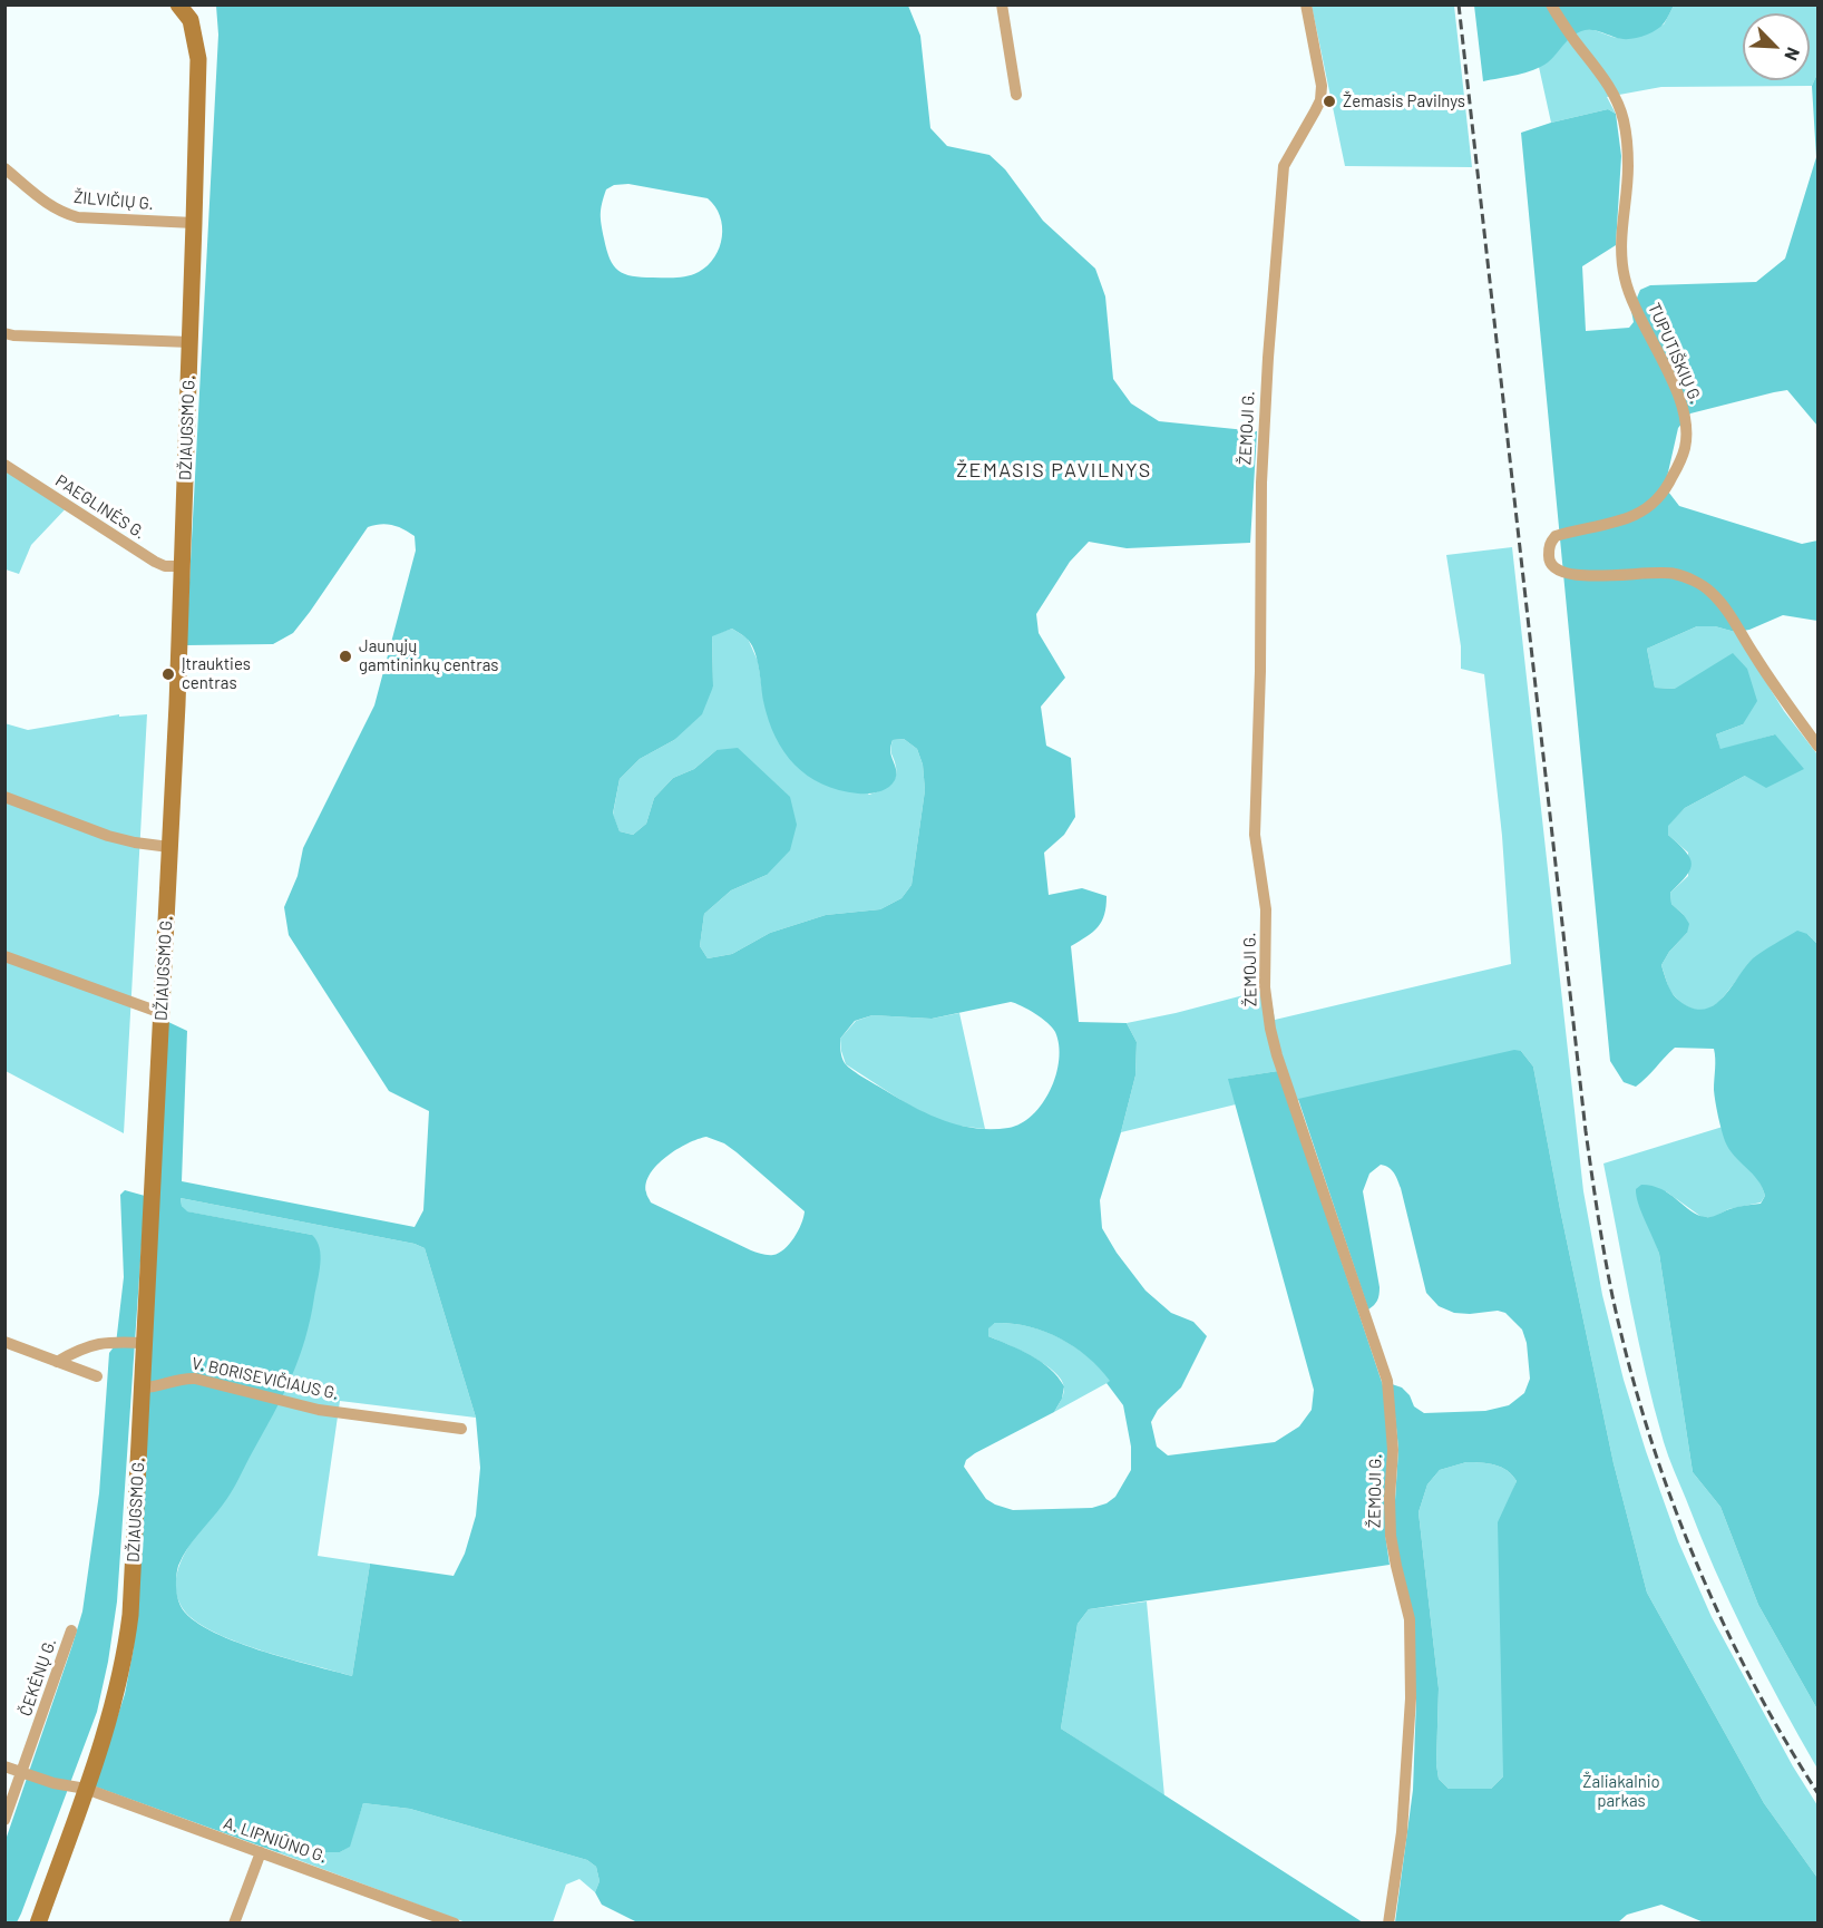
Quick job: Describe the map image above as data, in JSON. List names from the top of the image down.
{
  "streets": {
    "street": [
      "ŽILVIČIŲ G.",
      "TUPUTIŠKIŲ G.",
      "DŽIAUGSMO G.",
      "ŽEMOJI G.",
      "PAEGLINĖS G.",
      "V. BORISEVIČIAUS G.",
      "ČEKĖNŲ G.",
      "A. LIPNIŪNO G."
    ]
  },
  "crossings": [
    ["ŽILVIČIŲ G.", "DŽIAUGSMO G."],
    ["DŽIAUGSMO G.", "PAEGLINĖS G."],
    ["DŽIAUGSMO G.", "V. BORISEVIČIAUS G."],
    ["DŽIAUGSMO G.", "A. LIPNIŪNO G."],
    ["ČEKĖNŲ G.", "A. LIPNIŪNO G."]
  ],
  "districts": ["ŽEMASIS PAVILNYS"],
  "parks": ["Žaliakalnio parkas"],
  "places": ["Žemasis Pavilnys", "Jaunųjų gamtininkų centras", "Įtraukties centras"],
  "north": "bottom right"
}
